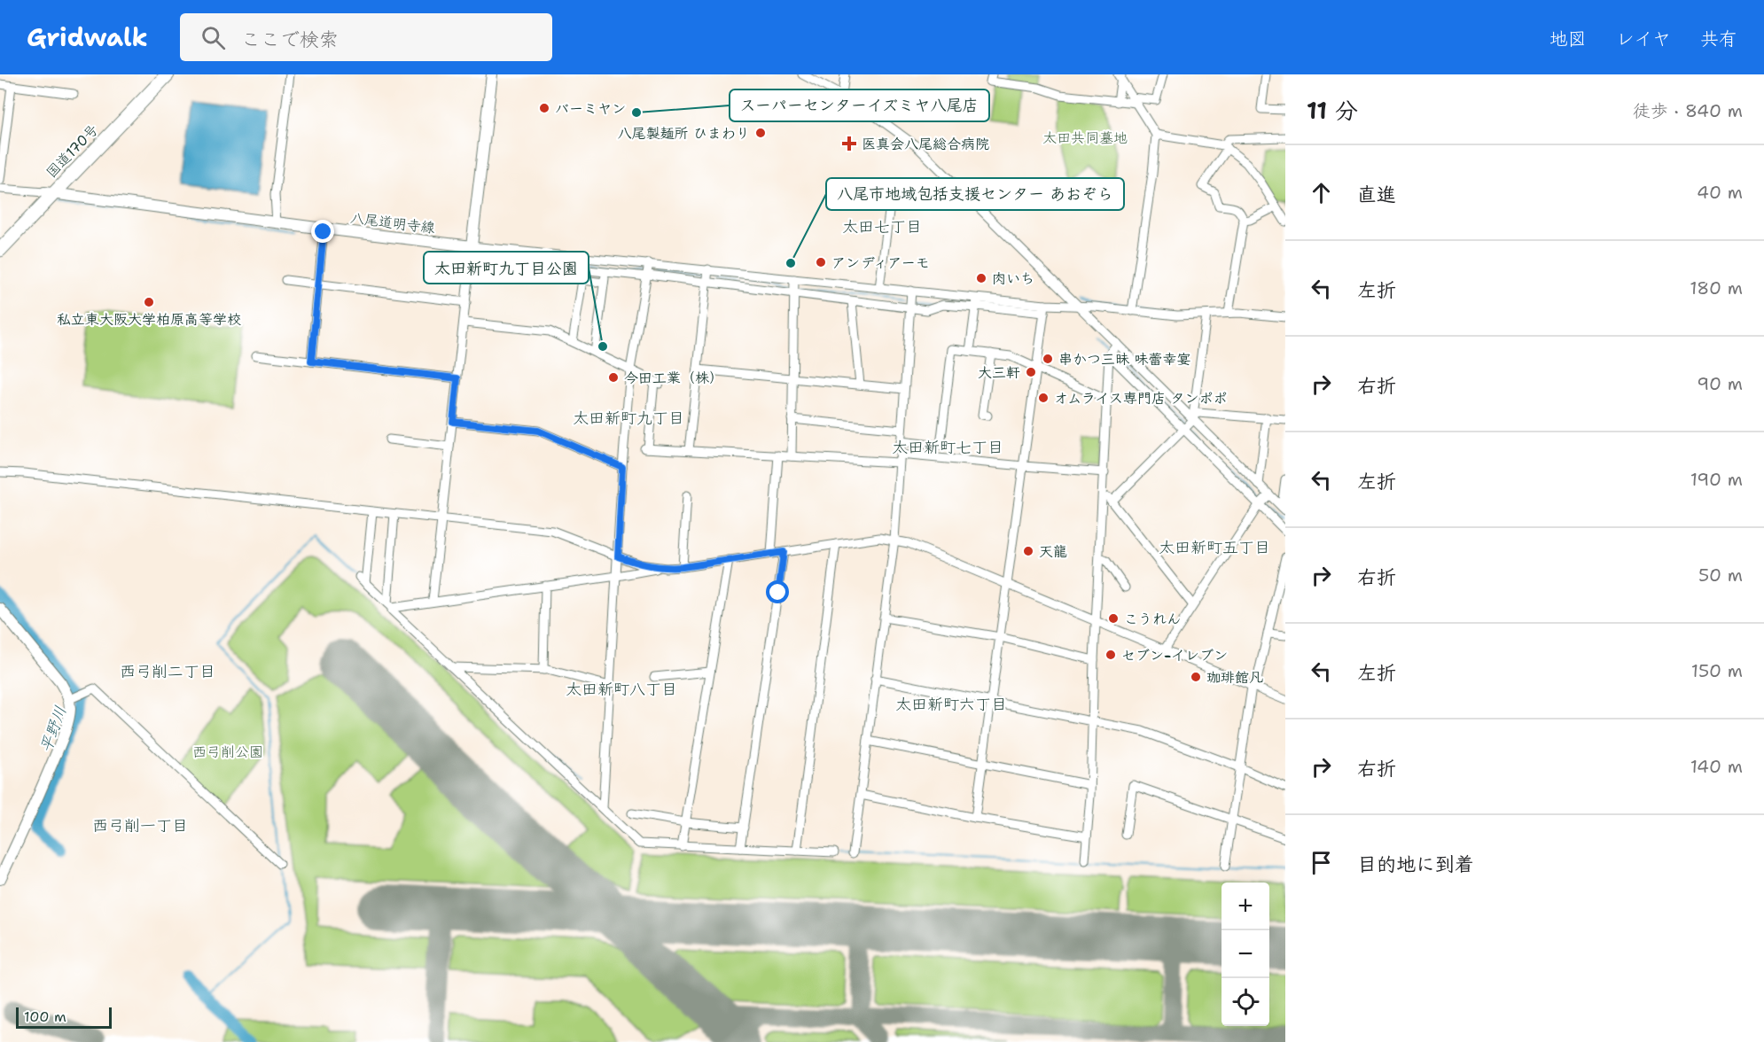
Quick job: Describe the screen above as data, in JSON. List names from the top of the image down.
{
  "streets": {
    "highway": ["国道170号"],
    "main road": ["八尾道明寺線"]
  },
  "crossings": [
    ["国道170号", "八尾道明寺線"]
  ],
  "districts": [
    "太田七丁目",
    "太田新町九丁目",
    "太田新町七丁目",
    "太田新町五丁目",
    "西弓削二丁目",
    "太田新町八丁目",
    "太田新町六丁目",
    "西弓削一丁目"
  ],
  "water": ["平野川"],
  "parks": ["太田共同墓地", "西弓削公園"],
  "places": {
    "other": [
      "バーミヤン",
      "スーパーセンターイズミヤ八尾店",
      "八尾製麺所 ひまわり",
      "アンディアーモ",
      "八尾市地域包括支援センター あおぞら",
      "肉いち",
      "私立東大阪大学柏原高等学校",
      "太田新町九丁目公園",
      "串かつ三昧 味蕾幸宴",
      "大三軒",
      "今田工業（株）",
      "オムライス専門店 タンポポ",
      "天龍",
      "こうれん",
      "セブン-イレブン",
      "珈琲館凡"
    ],
    "health": ["医真会八尾総合病院"]
  },
  "scale_bar": "100 m",
  "page": {
    "header": "Gridwalk",
    "search": "ここで検索",
    "nav": ["地図", "レイヤ", "共有"],
    "heading": ["11 分", "徒歩 · 840 m"],
    "list": [
      ["直進", "40 m"],
      ["左折", "180 m"],
      ["右折", "90 m"],
      ["左折", "190 m"],
      ["右折", "50 m"],
      ["左折", "150 m"],
      ["右折", "140 m"],
      "目的地に到着"
    ],
    "map_buttons": ["+", "−"],
    "scale": "100 m"
  }
}
